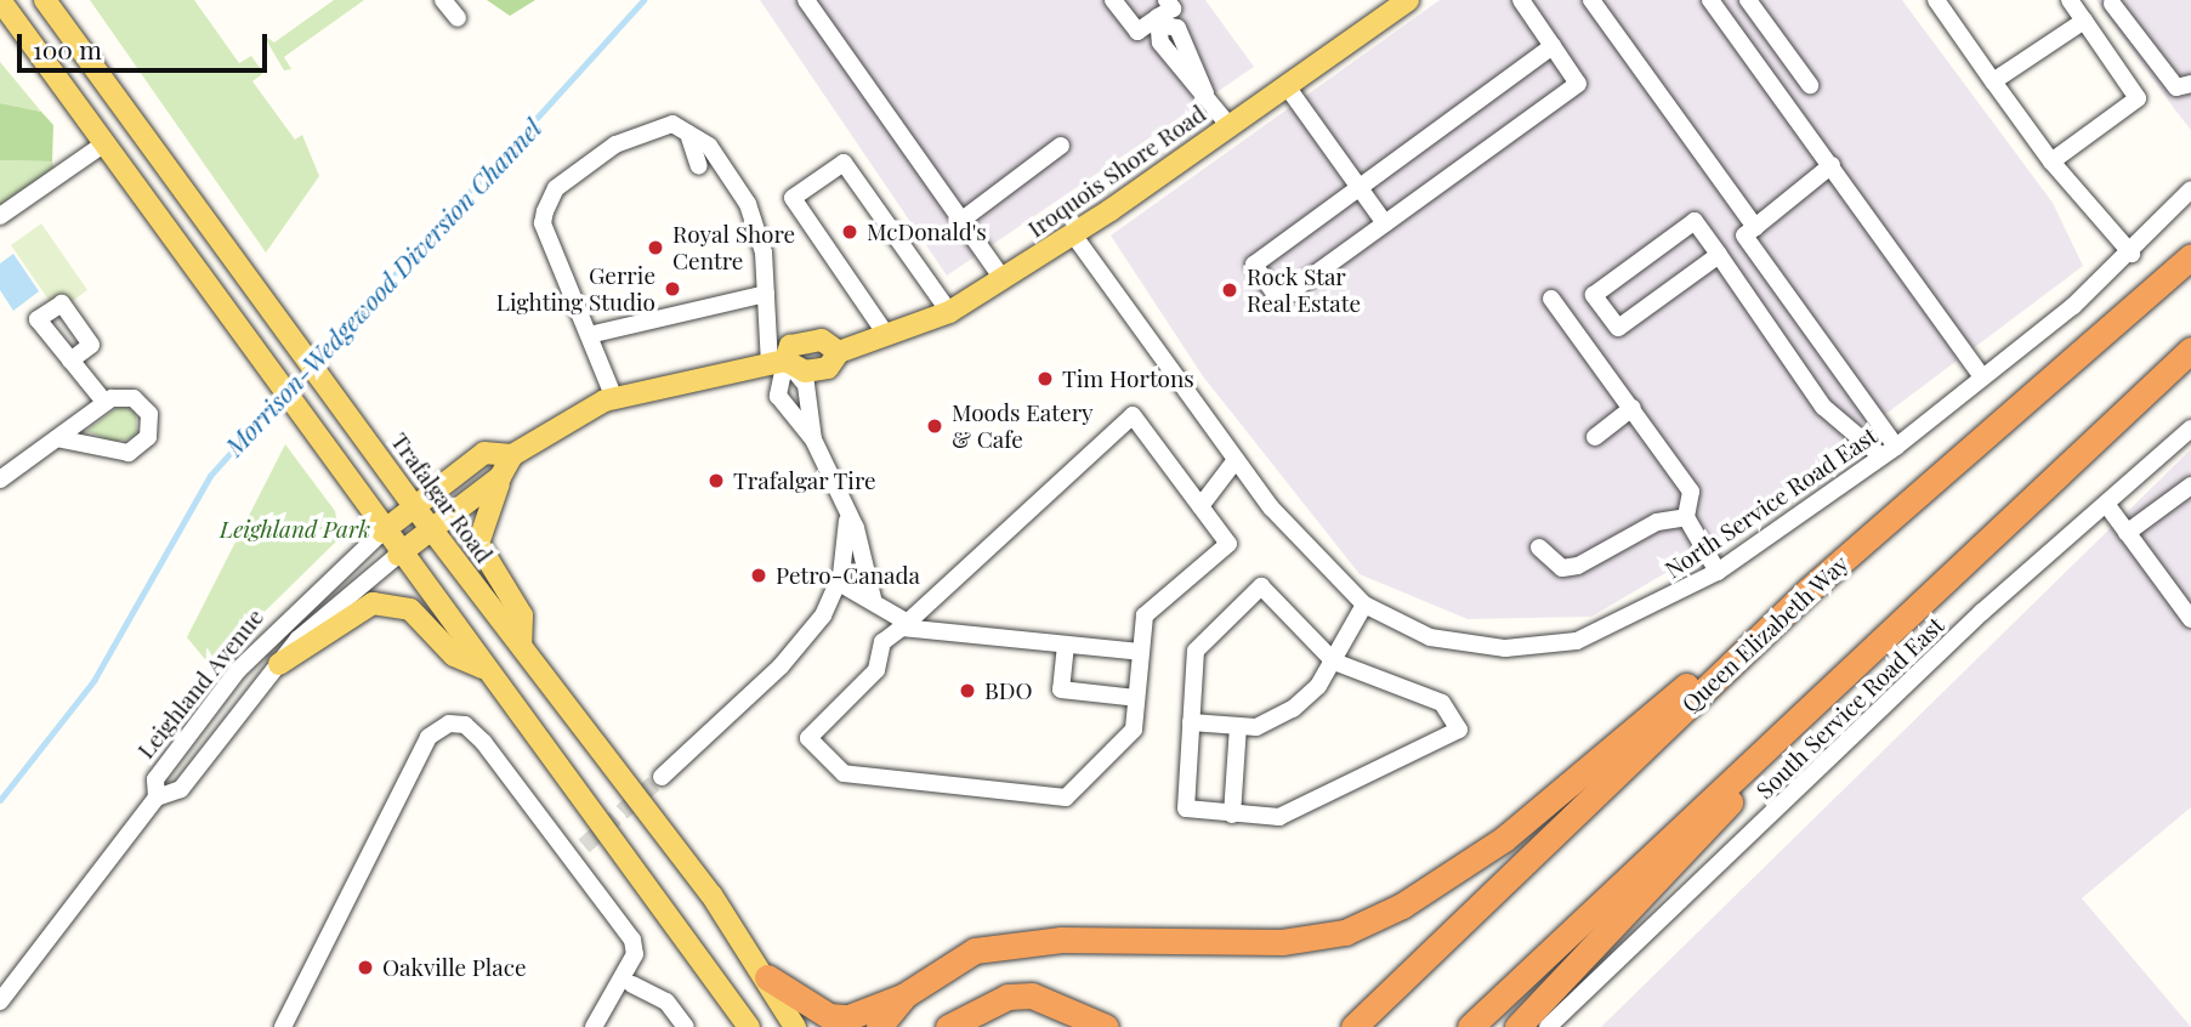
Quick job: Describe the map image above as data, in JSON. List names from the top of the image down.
{
  "streets": {
    "highway": ["Queen Elizabeth Way"],
    "main road": ["Iroquois Shore Road", "Trafalgar Road", "Leighland Avenue"],
    "street": ["North Service Road East", "South Service Road East"]
  },
  "crossings": [
    ["Iroquois Shore Road", "Trafalgar Road"],
    ["Iroquois Shore Road", "North Service Road East"],
    ["Iroquois Shore Road", "Leighland Avenue"],
    ["Trafalgar Road", "Leighland Avenue"]
  ],
  "water": ["Morrison-Wedgewood Diversion Channel"],
  "parks": ["Leighland Park"],
  "places": [
    "McDonald's",
    "Royal Shore Centre",
    "Gerrie Lighting Studio",
    "Rock Star Real Estate",
    "Tim Hortons",
    "Moods Eatery & Cafe",
    "Trafalgar Tire",
    "Petro-Canada",
    "BDO",
    "Oakville Place"
  ],
  "scale_bar": "100 m"
}
